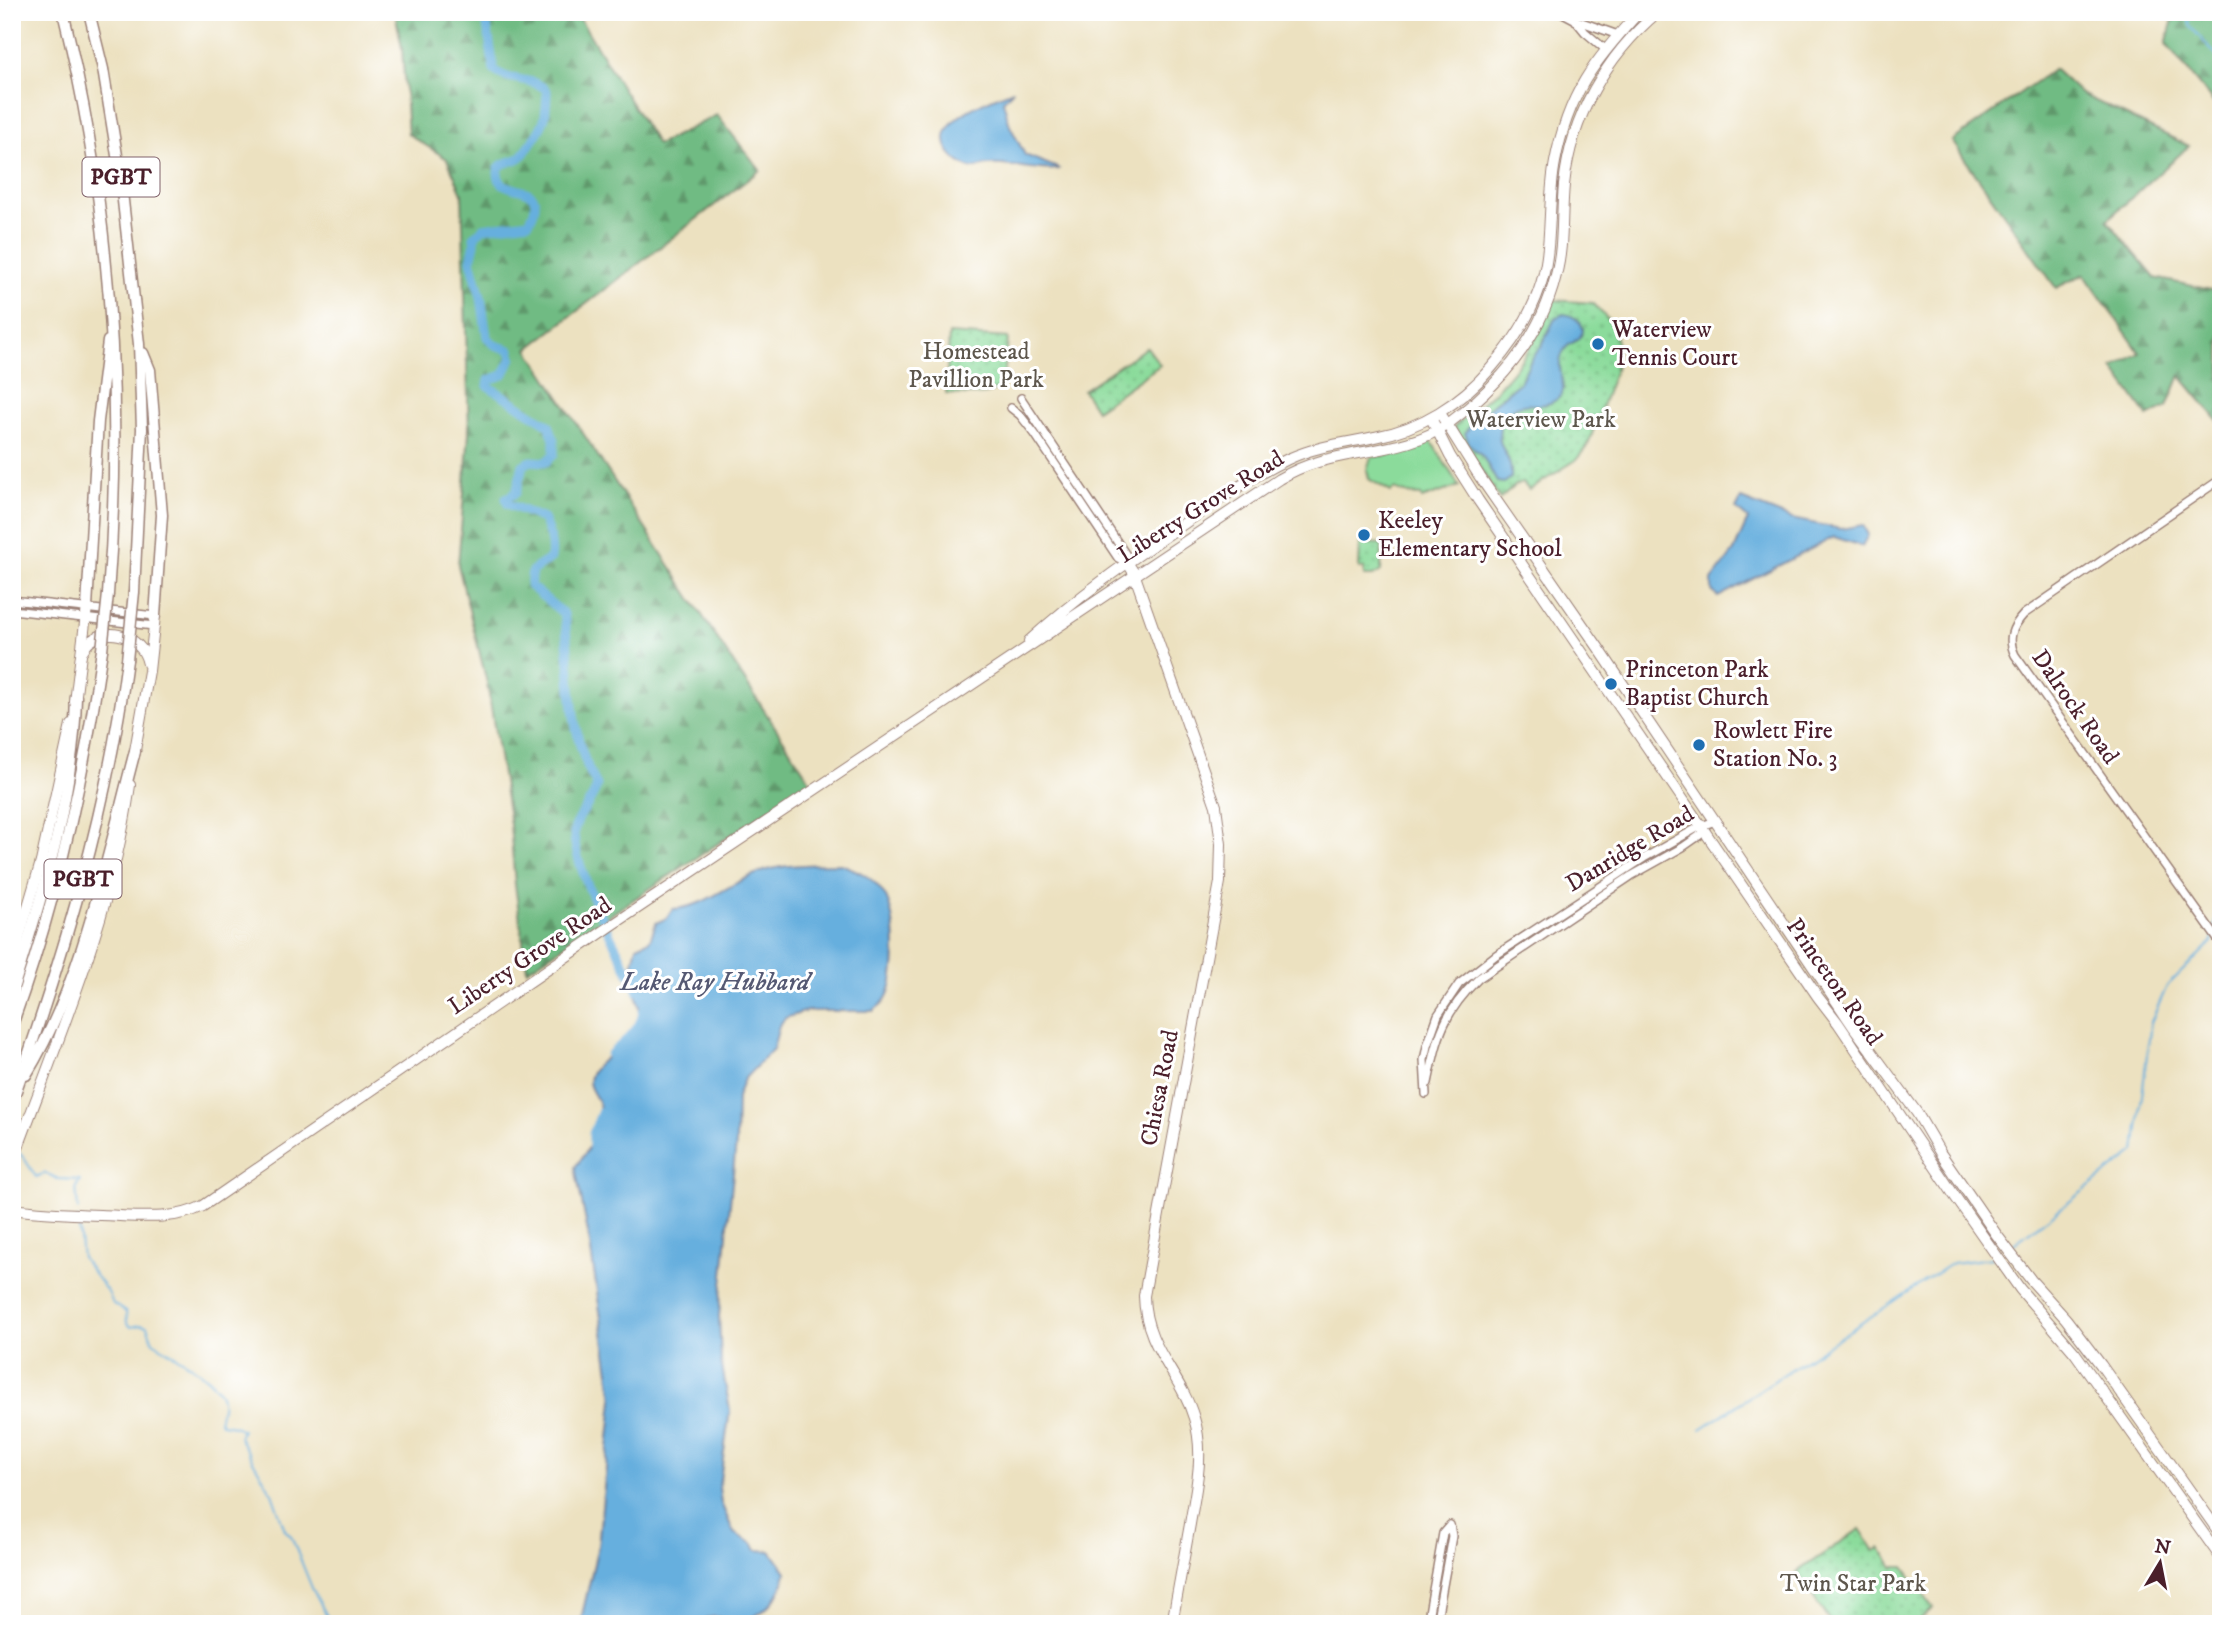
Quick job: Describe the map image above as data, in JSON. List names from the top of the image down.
{
  "streets": {
    "highway": ["PGBT"],
    "main road": ["Liberty Grove Road", "Princeton Road", "Chiesa Road"],
    "street": ["Dalrock Road", "Danridge Road"]
  },
  "crossings": [
    ["Liberty Grove Road", "Princeton Road"],
    ["Liberty Grove Road", "Chiesa Road"],
    ["Danridge Road", "Princeton Road"]
  ],
  "water": ["Lake Ray Hubbard"],
  "parks": ["Homestead Pavillion Park", "Waterview Park", "Twin Star Park"],
  "places": [
    "Waterview Tennis Court",
    "Keeley Elementary School",
    "Princeton Park Baptist Church",
    "Rowlett Fire Station No. 3"
  ],
  "north": "top"
}
